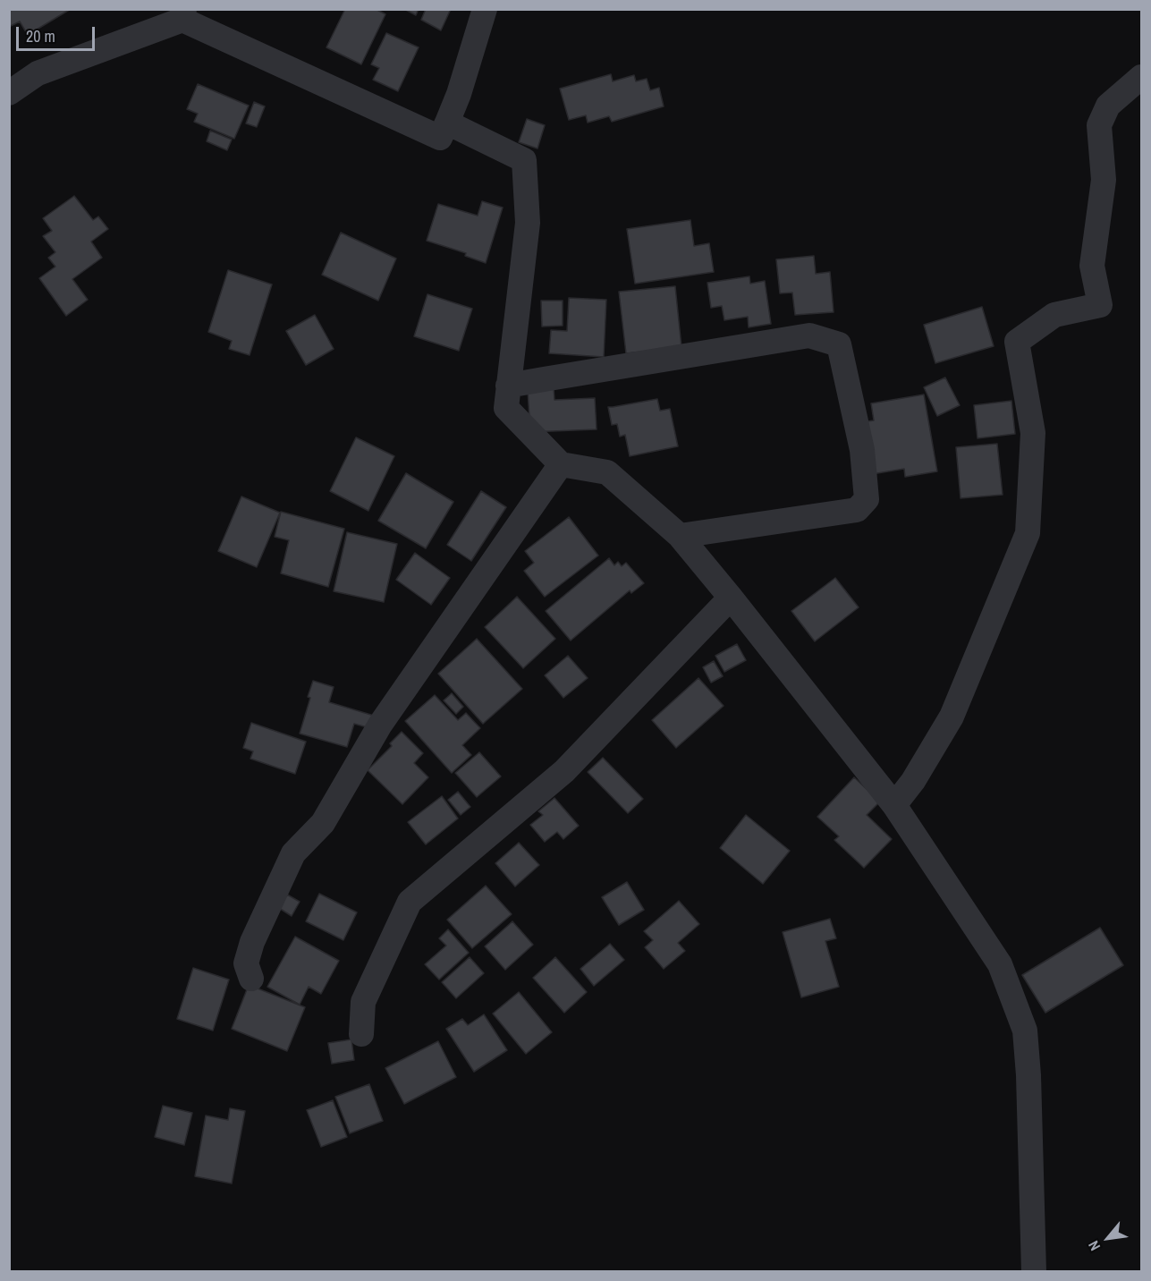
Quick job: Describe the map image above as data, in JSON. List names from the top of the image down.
{
  "scale_bar": "20 m",
  "north": "bottom left"
}
